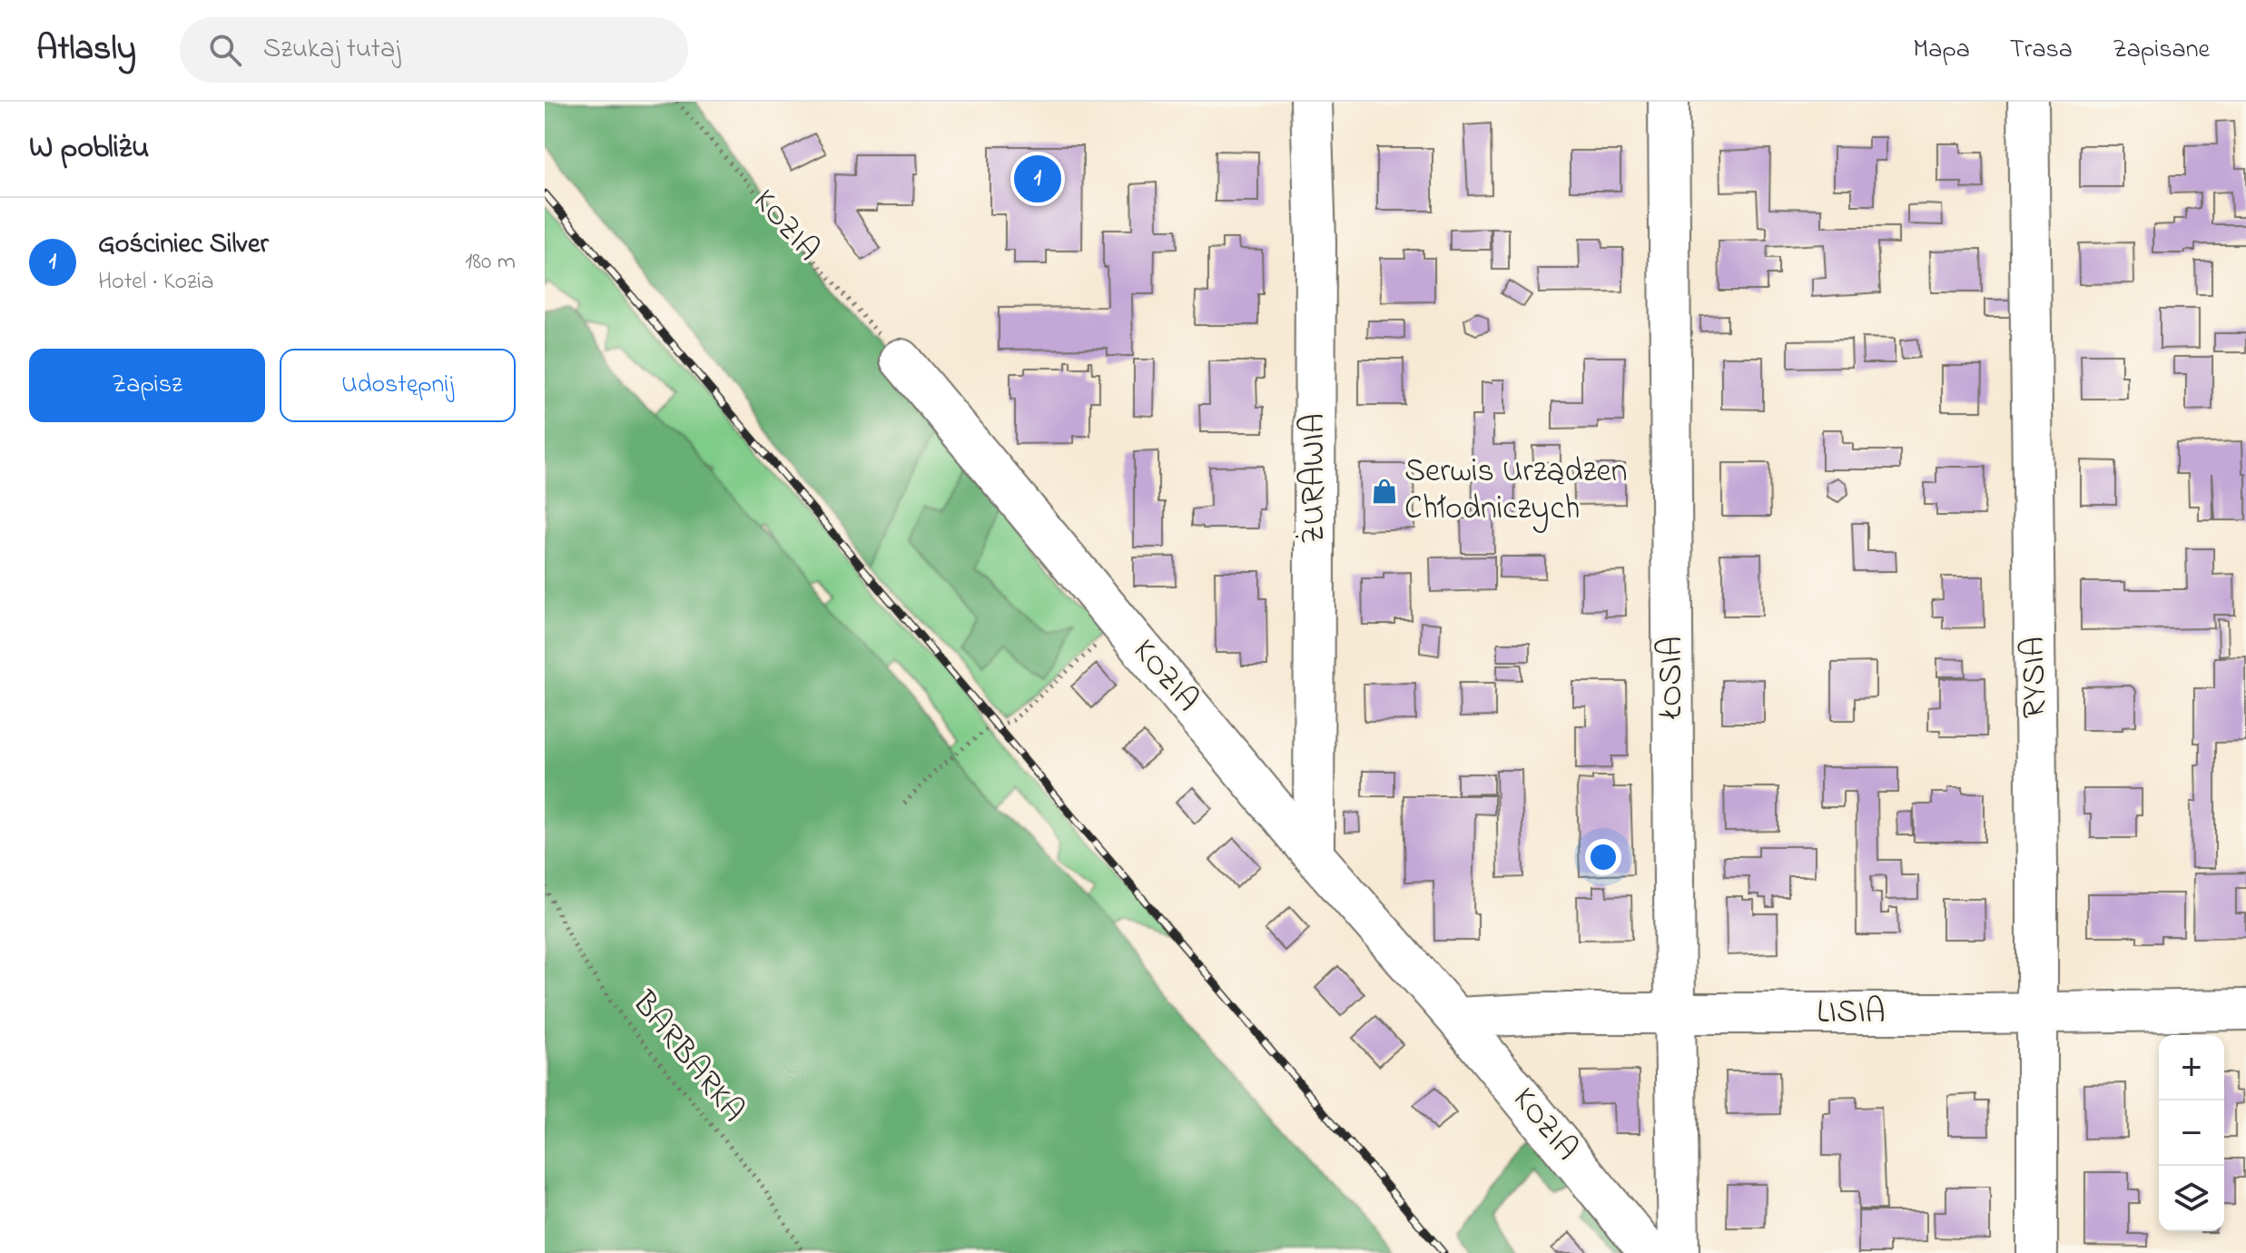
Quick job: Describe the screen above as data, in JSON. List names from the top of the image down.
{
  "streets": {
    "street": [
      "KOZIA",
      "ŻURAWIA",
      "ŁOSIA",
      "RYSIA",
      "LISIA"
    ],
    "path": ["BARBARKA"]
  },
  "crossings": [
    ["KOZIA", "ŻURAWIA"],
    ["KOZIA", "LISIA"],
    ["ŁOSIA", "LISIA"],
    ["RYSIA", "LISIA"]
  ],
  "places": {
    "shop": ["Serwis Urządzen Chłodniczych"]
  },
  "page": {
    "header": "Atlasly",
    "search": "Szukaj tutaj",
    "nav": ["Mapa", "Trasa", "Zapisane"],
    "heading": "W pobliżu",
    "pins": "1",
    "list": [
      {
        "mark": "1",
        "name": "Gościniec Silver",
        "note": "Hotel · Kozia",
        "value": "180 m"
      }
    ],
    "buttons": ["Zapisz", "Udostępnij"],
    "map_buttons": ["+", "−"]
  }
}
